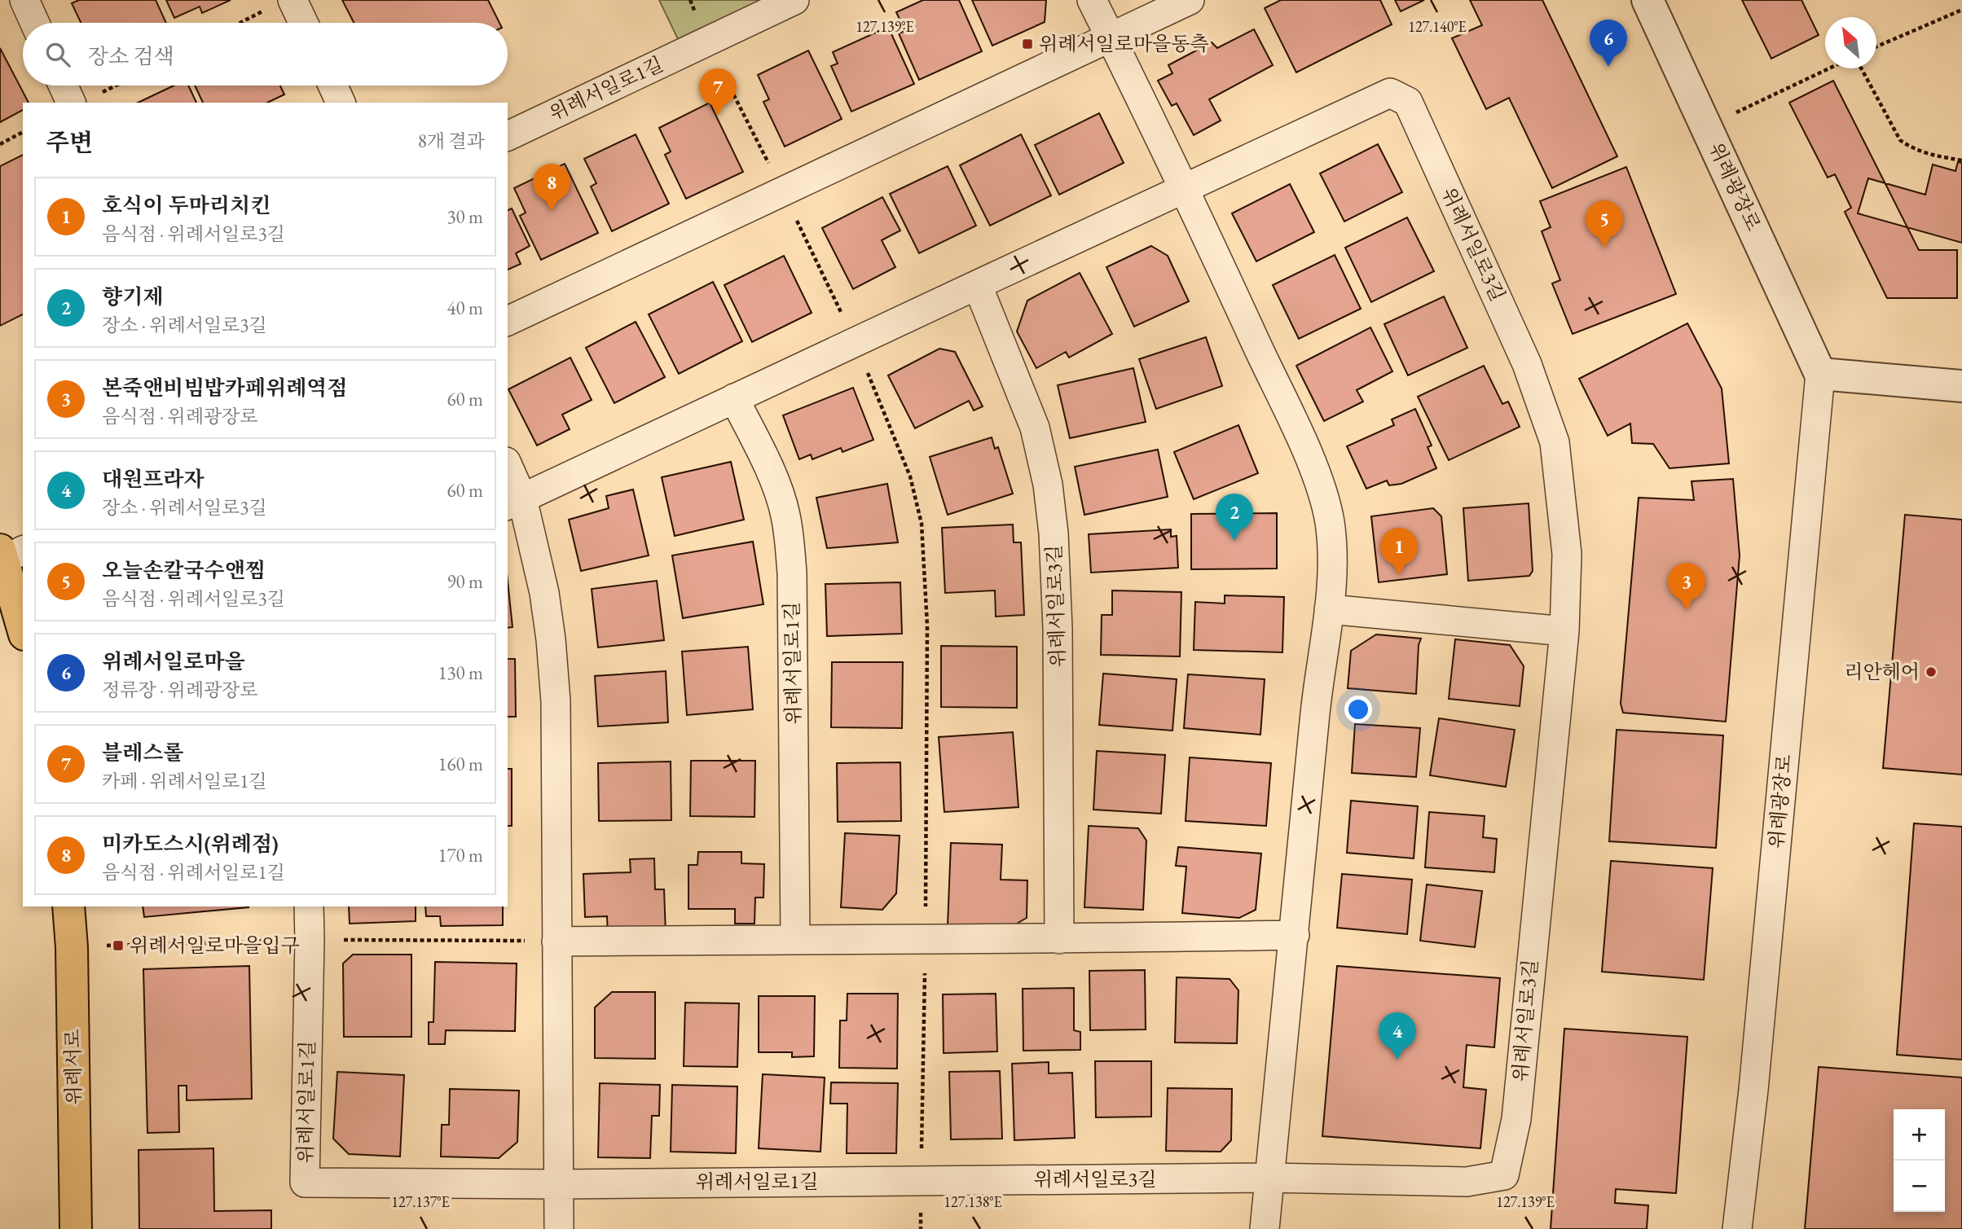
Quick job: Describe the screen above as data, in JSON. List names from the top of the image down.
{
  "streets": {
    "main road": ["위례서로"],
    "street": ["위례서일로1길", "위례광장로", "위례서일로3길"]
  },
  "crossings": [
    ["위례서일로1길", "위례서일로3길"]
  ],
  "places": {
    "transit": ["위례서일로마을동측", "위례서일로마을입구"],
    "other": ["리안헤어"]
  },
  "north": "top left",
  "page": {
    "pins": [
      "6",
      "7",
      "8",
      "5",
      "2",
      "1",
      "3",
      "4"
    ],
    "search": "장소 검색",
    "heading": ["주변", "8개 결과"],
    "list": [
      {
        "mark": "1",
        "name": "호식이 두마리치킨",
        "note": "음식점 · 위례서일로3길",
        "value": "30 m"
      },
      {
        "mark": "2",
        "name": "향기제",
        "note": "장소 · 위례서일로3길",
        "value": "40 m"
      },
      {
        "mark": "3",
        "name": "본죽앤비빔밥카페위례역점",
        "note": "음식점 · 위례광장로",
        "value": "60 m"
      },
      {
        "mark": "4",
        "name": "대원프라자",
        "note": "장소 · 위례서일로3길",
        "value": "60 m"
      },
      {
        "mark": "5",
        "name": "오늘손칼국수앤찜",
        "note": "음식점 · 위례서일로3길",
        "value": "90 m"
      },
      {
        "mark": "6",
        "name": "위례서일로마을",
        "note": "정류장 · 위례광장로",
        "value": "130 m"
      },
      {
        "mark": "7",
        "name": "블레스롤",
        "note": "카페 · 위례서일로1길",
        "value": "160 m"
      },
      {
        "mark": "8",
        "name": "미카도스시(위례점)",
        "note": "음식점 · 위례서일로1길",
        "value": "170 m"
      }
    ],
    "map_buttons": ["+", "−"]
  },
  "coordinates": [
    "127.139°E",
    "127.140°E",
    "127.137°E",
    "127.138°E"
  ]
}
